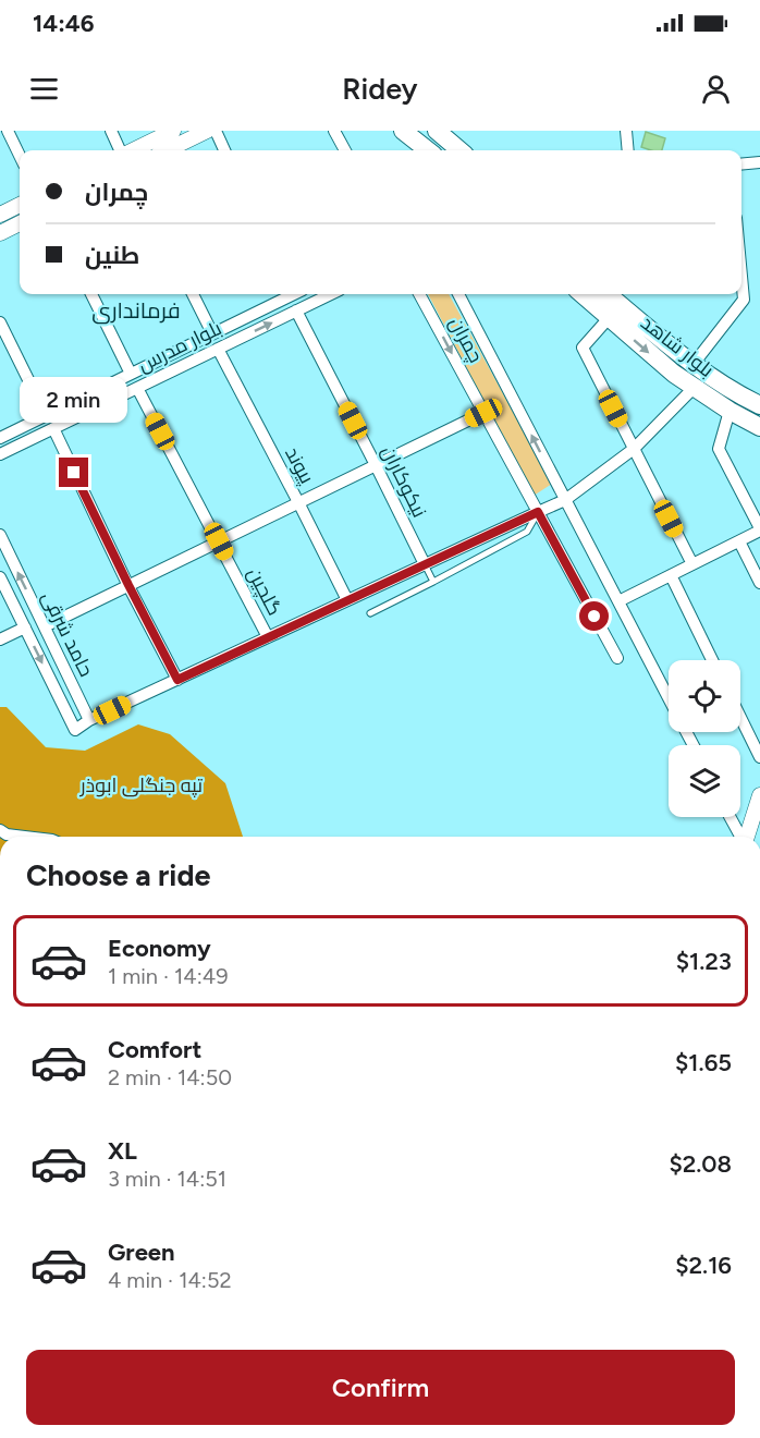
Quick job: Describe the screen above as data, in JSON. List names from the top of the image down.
{
  "streets": {
    "main road": ["بلوار شاهد"],
    "street": [
      "چمران",
      "بلوار مدرس",
      "پیوند",
      "نیکوکاران",
      "گلچین",
      "حامد شرقی"
    ]
  },
  "crossings": [
    ["بلوار مدرس", "پیوند"],
    ["بلوار مدرس", "نیکوکاران"],
    ["بلوار مدرس", "گلچین"]
  ],
  "districts": ["فرمانداری"],
  "parks": ["تپه جنگلی ابوذر"],
  "page": {
    "status": "14:46",
    "header": "Ridey",
    "banner": ["چمران", "طنین"],
    "bubble": "2 min",
    "heading": "Choose a ride",
    "list": [
      {
        "name": "Economy",
        "note": "1 min · 14:49",
        "value": "$1.23"
      },
      {
        "name": "Comfort",
        "note": "2 min · 14:50",
        "value": "$1.65"
      },
      {
        "name": "XL",
        "note": "3 min · 14:51",
        "value": "$2.08"
      },
      {
        "name": "Green",
        "note": "4 min · 14:52",
        "value": "$2.16"
      }
    ],
    "buttons": "Confirm"
  }
}
